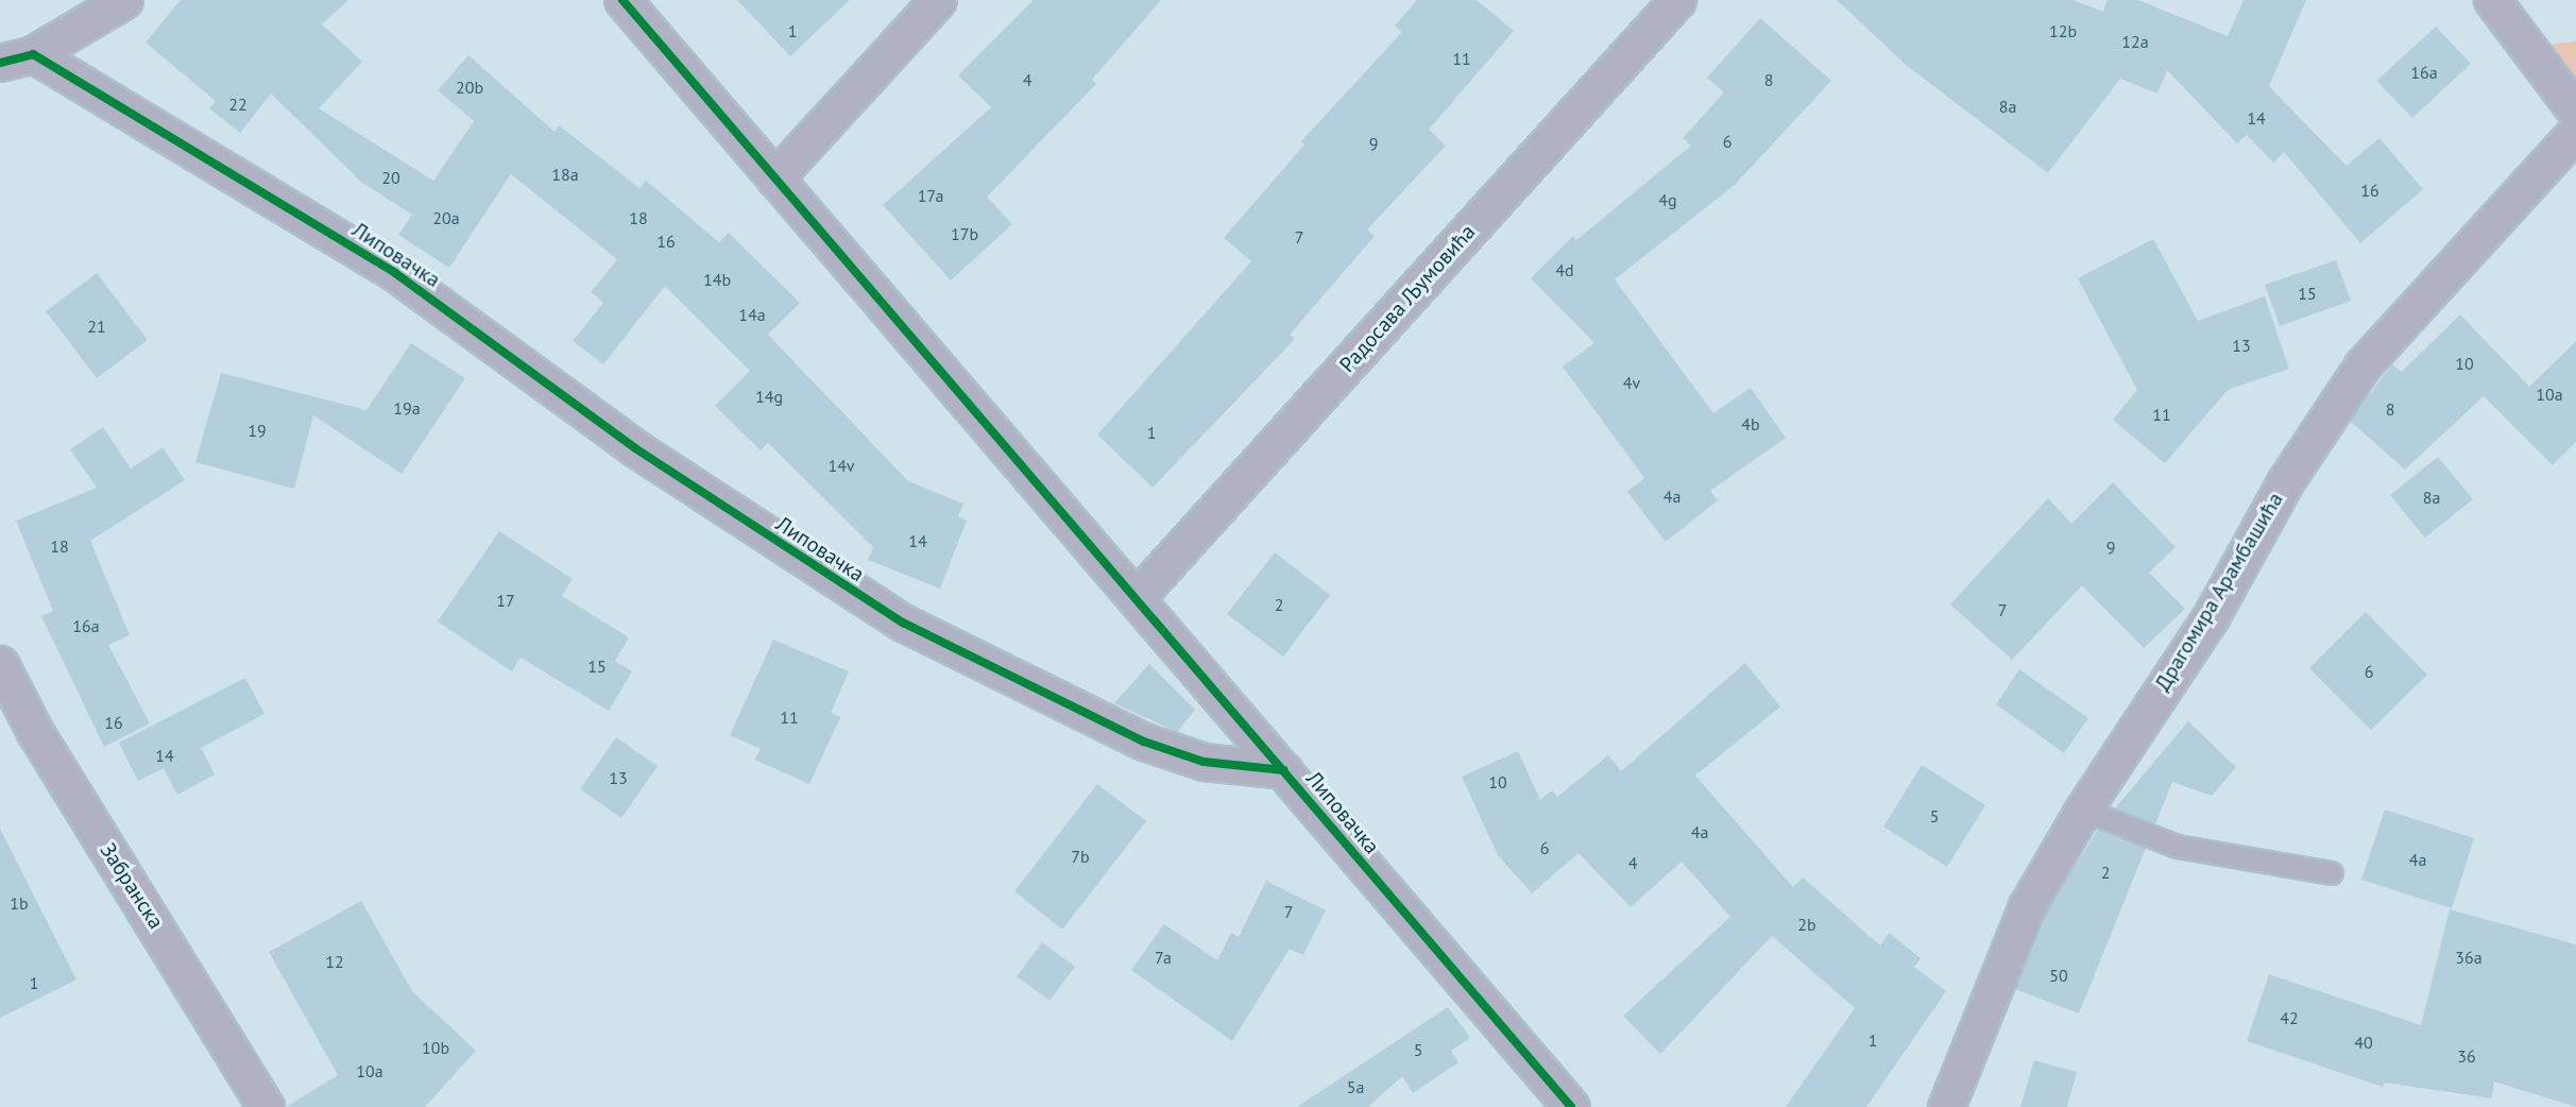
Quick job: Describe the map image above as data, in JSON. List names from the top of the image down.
{
  "streets": {
    "street": [
      "Липовачка",
      "Радосава Љумовића",
      "Драгомира Арамбашића",
      "Забранска"
    ]
  },
  "house_numbers": [
    "1",
    "12b",
    "12a",
    "11",
    "16a",
    "4",
    "8",
    "20b",
    "22",
    "8a",
    "14",
    "6",
    "9",
    "18a",
    "20",
    "16",
    "17a",
    "4g",
    "20a",
    "18",
    "17b",
    "7",
    "16",
    "4d",
    "14b",
    "15",
    "14a",
    "21",
    "13",
    "10",
    "4v",
    "10a",
    "14g",
    "19a",
    "8",
    "11",
    "4b",
    "19",
    "1",
    "14v",
    "4a",
    "8a",
    "14",
    "18",
    "9",
    "17",
    "2",
    "7",
    "16a",
    "15",
    "6",
    "11",
    "16",
    "14",
    "13",
    "10",
    "5",
    "4a",
    "6",
    "7b",
    "4a",
    "4",
    "2",
    "1b",
    "7",
    "2b",
    "7a",
    "36a",
    "12",
    "50",
    "1",
    "42",
    "1",
    "40",
    "10b",
    "5",
    "36",
    "10a",
    "5a"
  ]
}
